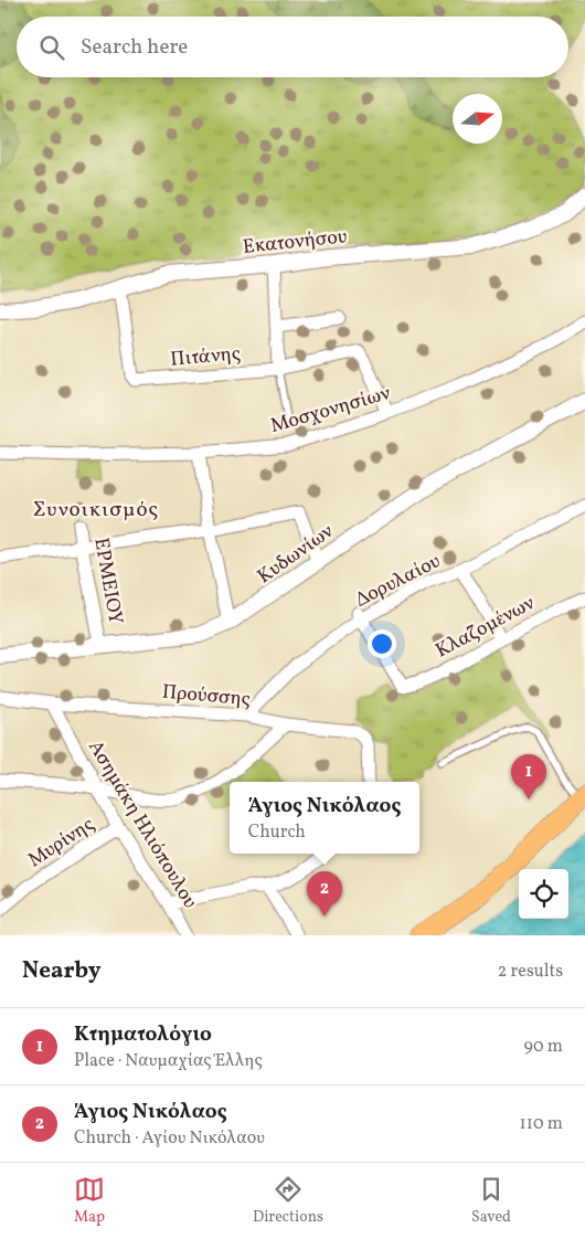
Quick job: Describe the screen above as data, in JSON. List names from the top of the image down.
{
  "streets": {
    "street": [
      "Εκατονήσου",
      "Πιτάνης",
      "Μοσχονησίων",
      "Κυδωνίων",
      "Δορυλαίου",
      "ΕΡΜΕΙΟΥ",
      "Κλαζομένων",
      "Προύσσης",
      "Ασημάκη Ηλιόπουλου",
      "Μυρίνης"
    ]
  },
  "crossings": [
    ["Εκατονήσου", "Πιτάνης"],
    ["Πιτάνης", "Μοσχονησίων"],
    ["Κυδωνίων", "ΕΡΜΕΙΟΥ"],
    ["Δορυλαίου", "Κλαζομένων"],
    ["Δορυλαίου", "Προύσσης"],
    ["Προύσσης", "Ασημάκη Ηλιόπουλου"],
    ["Ασημάκη Ηλιόπουλου", "Μυρίνης"]
  ],
  "districts": ["Συνοικισμός"],
  "north": "right",
  "page": {
    "search": "Search here",
    "pins": ["1", "2"],
    "popup": ["Άγιος Νικόλαος", "Church"],
    "heading": ["Nearby", "2 results"],
    "list": [
      {
        "mark": "1",
        "name": "Κτηματολόγιο",
        "note": "Place · Ναυμαχίας Έλλης",
        "value": "90 m"
      },
      {
        "mark": "2",
        "name": "Άγιος Νικόλαος",
        "note": "Church · Αγίου Νικόλαου",
        "value": "110 m"
      }
    ],
    "nav": ["Map", "Directions", "Saved"]
  }
}
